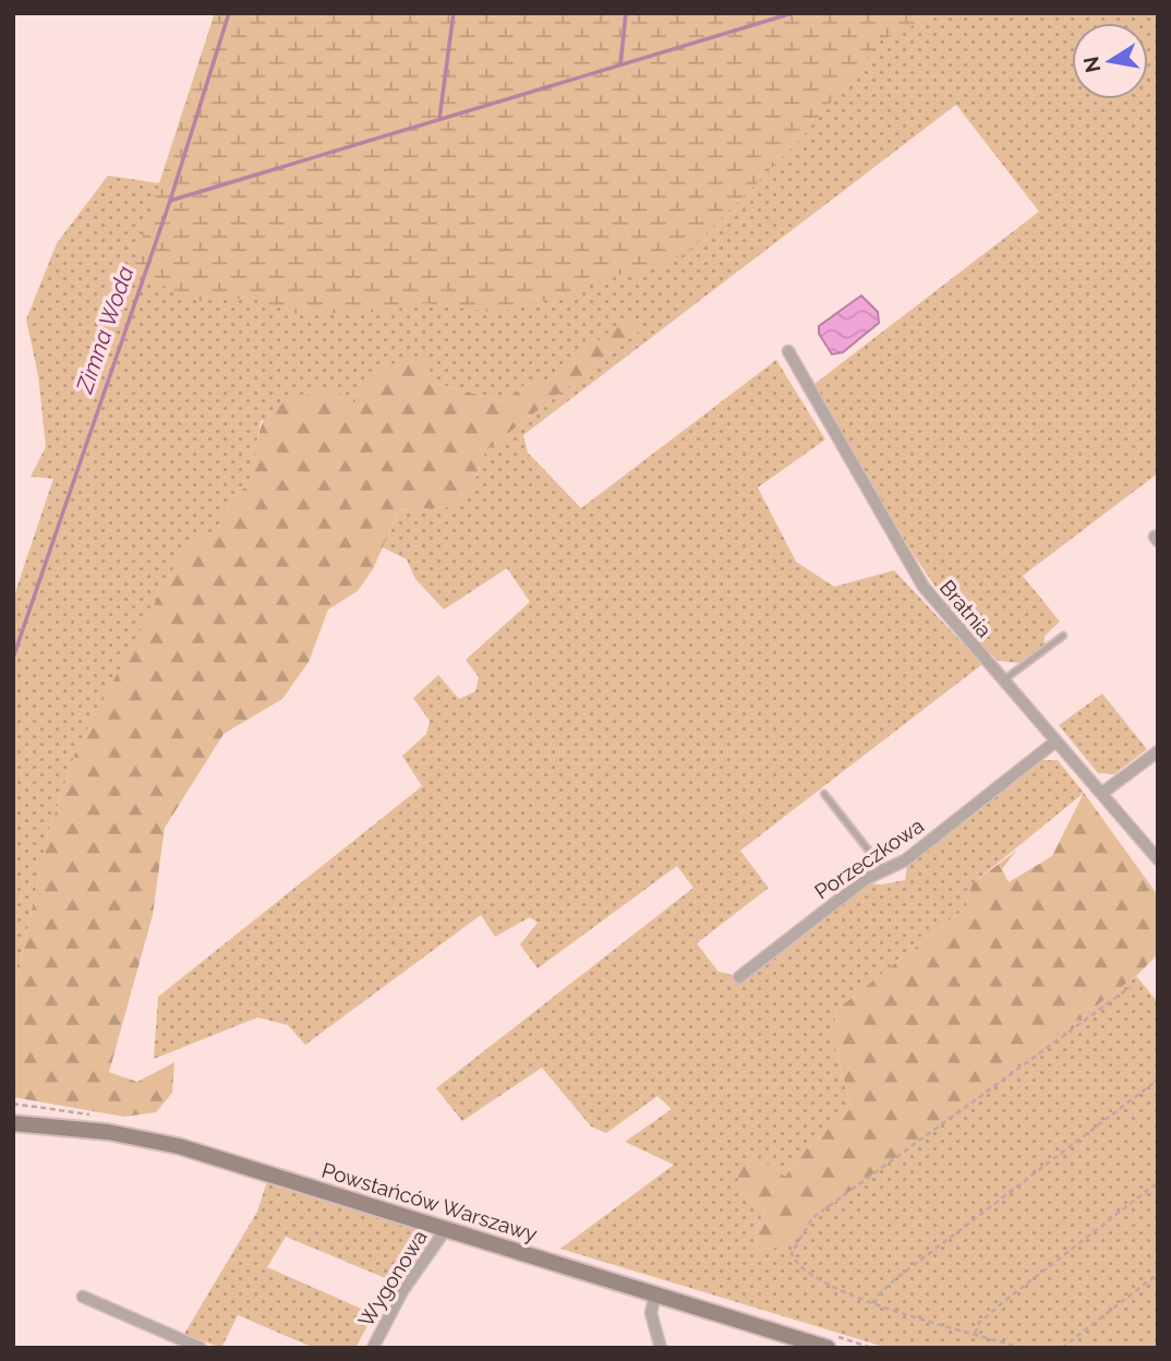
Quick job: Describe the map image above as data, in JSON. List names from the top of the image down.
{
  "streets": {
    "street": [
      "Bratnia",
      "Porzeczkowa",
      "Powstańców Warszawy",
      "Wygonowa"
    ]
  },
  "crossings": [
    ["Bratnia", "Porzeczkowa"],
    ["Powstańców Warszawy", "Wygonowa"]
  ],
  "water": ["Zimna Woda"],
  "north": "left"
}
